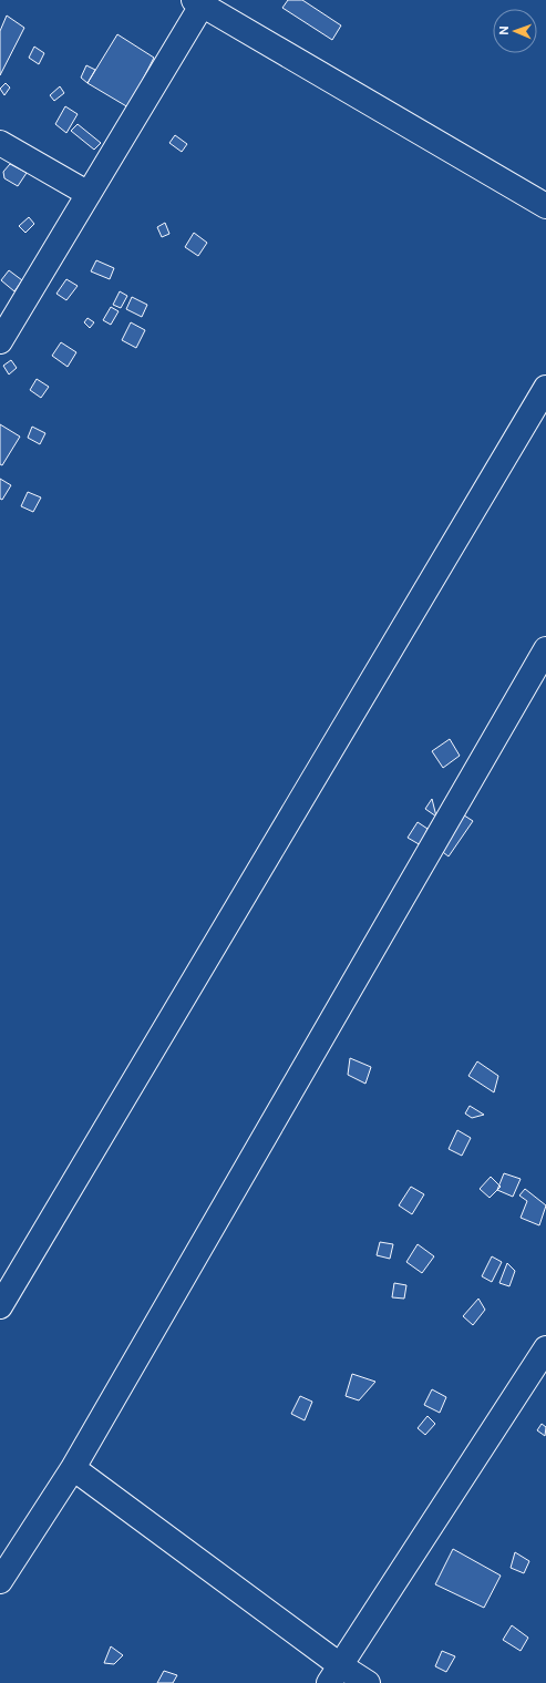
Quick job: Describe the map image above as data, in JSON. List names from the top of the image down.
{
  "north": "left"
}
